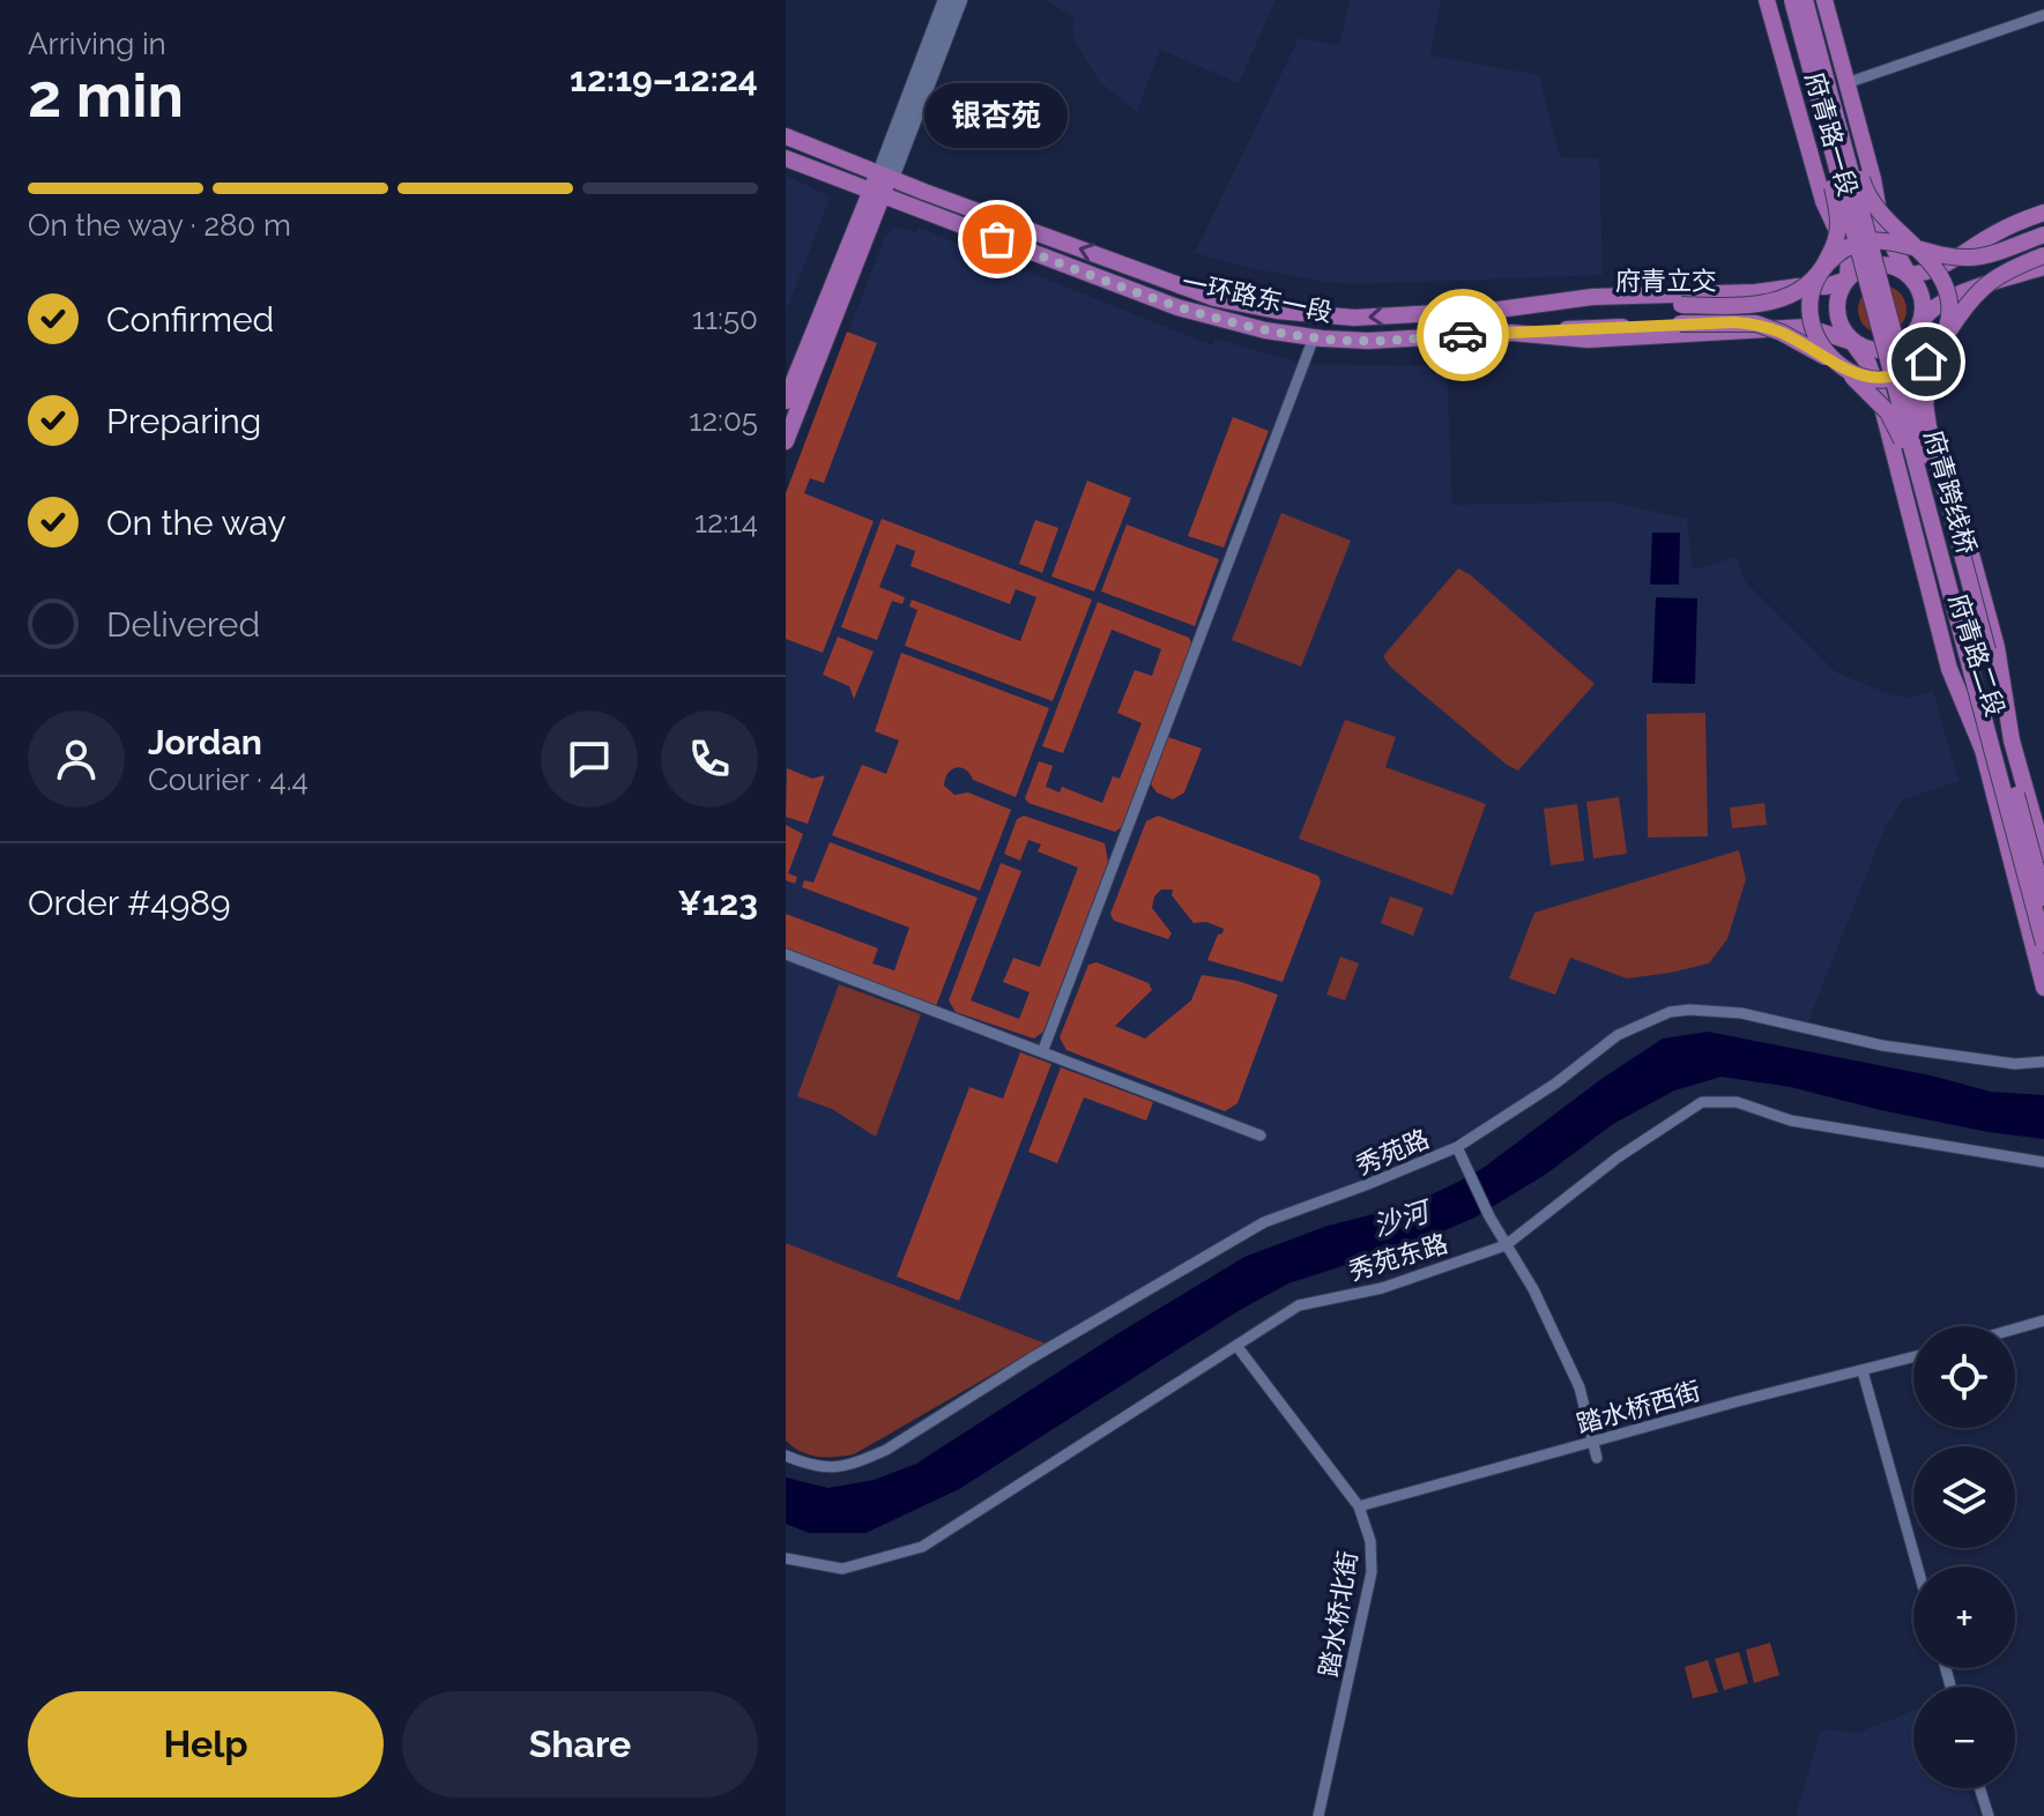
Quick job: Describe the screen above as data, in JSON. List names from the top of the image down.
{
  "streets": {
    "main road": [
      "府青路一段",
      "府青立交",
      "一环路东一段",
      "府青跨线桥",
      "府青路二段"
    ],
    "street": [
      "秀苑路",
      "秀苑东路",
      "踏水桥西街",
      "踏水桥北街"
    ]
  },
  "crossings": [
    ["府青路一段", "一环路东一段"],
    ["府青路一段", "府青路二段"],
    ["府青立交", "一环路东一段"],
    ["一环路东一段", "府青路二段"],
    ["秀苑东路", "踏水桥北街"],
    ["踏水桥西街", "踏水桥北街"]
  ],
  "water": ["沙河"],
  "places": ["银杏苑"],
  "page": {
    "heading": ["2 min", "Arriving in", "12:19–12:24"],
    "panel": [
      "Jordan",
      "Courier · 4.4",
      "Order #4989",
      "¥123"
    ],
    "bubble": "银杏苑",
    "bar": "On the way · 280 m",
    "list": [
      ["Confirmed", "11:50"],
      ["Preparing", "12:05"],
      ["On the way", "12:14"],
      "Delivered"
    ],
    "map_buttons": ["+", "−"],
    "buttons": ["Help", "Share"]
  }
}
